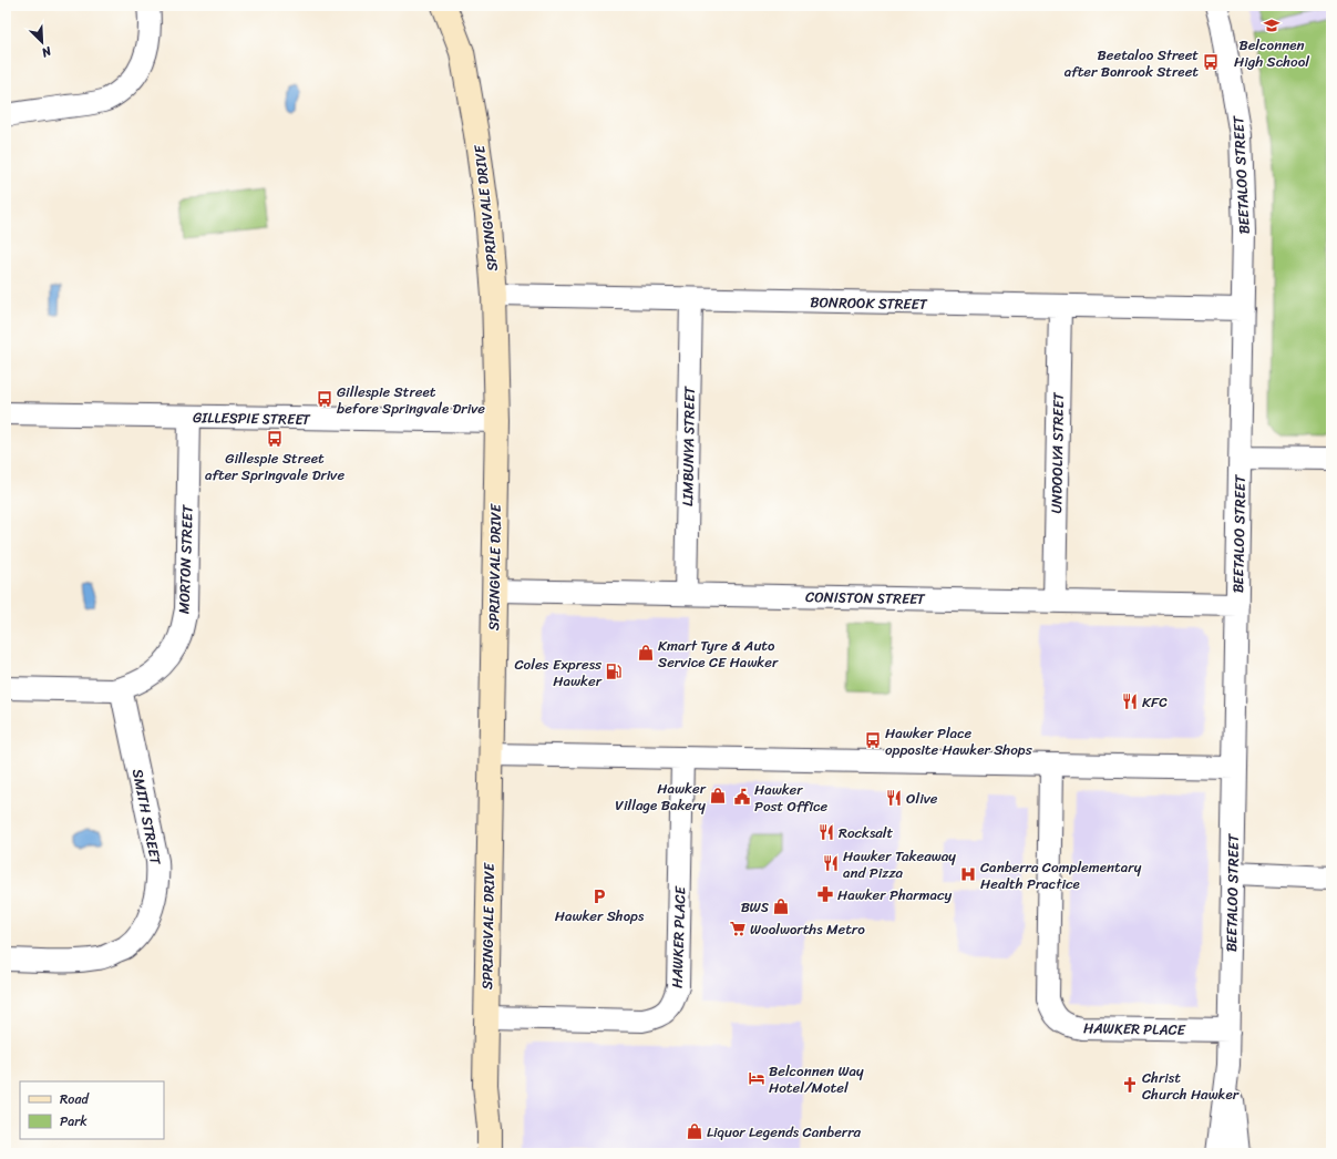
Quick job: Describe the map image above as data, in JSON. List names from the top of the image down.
{
  "streets": {
    "main road": ["SPRINGVALE DRIVE"],
    "street": [
      "BEETALOO STREET",
      "BONROOK STREET",
      "GILLESPIE STREET",
      "LIMBUNYA STREET",
      "UNDOOLYA STREET",
      "MORTON STREET",
      "CONISTON STREET",
      "SMITH STREET",
      "HAWKER PLACE"
    ]
  },
  "crossings": [
    ["BEETALOO STREET", "BONROOK STREET"],
    ["BEETALOO STREET", "CONISTON STREET"],
    ["BEETALOO STREET", "HAWKER PLACE"],
    ["SPRINGVALE DRIVE", "BONROOK STREET"],
    ["SPRINGVALE DRIVE", "GILLESPIE STREET"],
    ["SPRINGVALE DRIVE", "CONISTON STREET"],
    ["SPRINGVALE DRIVE", "HAWKER PLACE"],
    ["BONROOK STREET", "LIMBUNYA STREET"],
    ["BONROOK STREET", "UNDOOLYA STREET"],
    ["GILLESPIE STREET", "MORTON STREET"],
    ["LIMBUNYA STREET", "CONISTON STREET"],
    ["UNDOOLYA STREET", "CONISTON STREET"],
    ["MORTON STREET", "SMITH STREET"]
  ],
  "places": {
    "school or university": ["Belconnen High School"],
    "bus stop": [
      "Beetaloo Street after Bonrook Street",
      "Gillespie Street before Springvale Drive",
      "Gillespie Street after Springvale Drive",
      "Hawker Place opposite Hawker Shops"
    ],
    "shop": [
      "Kmart Tyre & Auto Service CE Hawker",
      "Hawker Village Bakery",
      "BWS",
      "Liquor Legends Canberra"
    ],
    "fuel station": ["Coles Express Hawker"],
    "restaurant": [
      "KFC",
      "Olive",
      "Rocksalt",
      "Hawker Takeaway and Pizza"
    ],
    "public building": ["Hawker Post Office"],
    "hospital": ["Canberra Complementary Health Practice"],
    "pharmacy": ["Hawker Pharmacy"],
    "parking": ["Hawker Shops"],
    "supermarket": ["Woolworths Metro"],
    "hotel": ["Belconnen Way Hotel/Motel"],
    "church": ["Christ Church Hawker"]
  },
  "legend": ["Road", "Park"],
  "north": "bottom right"
}
